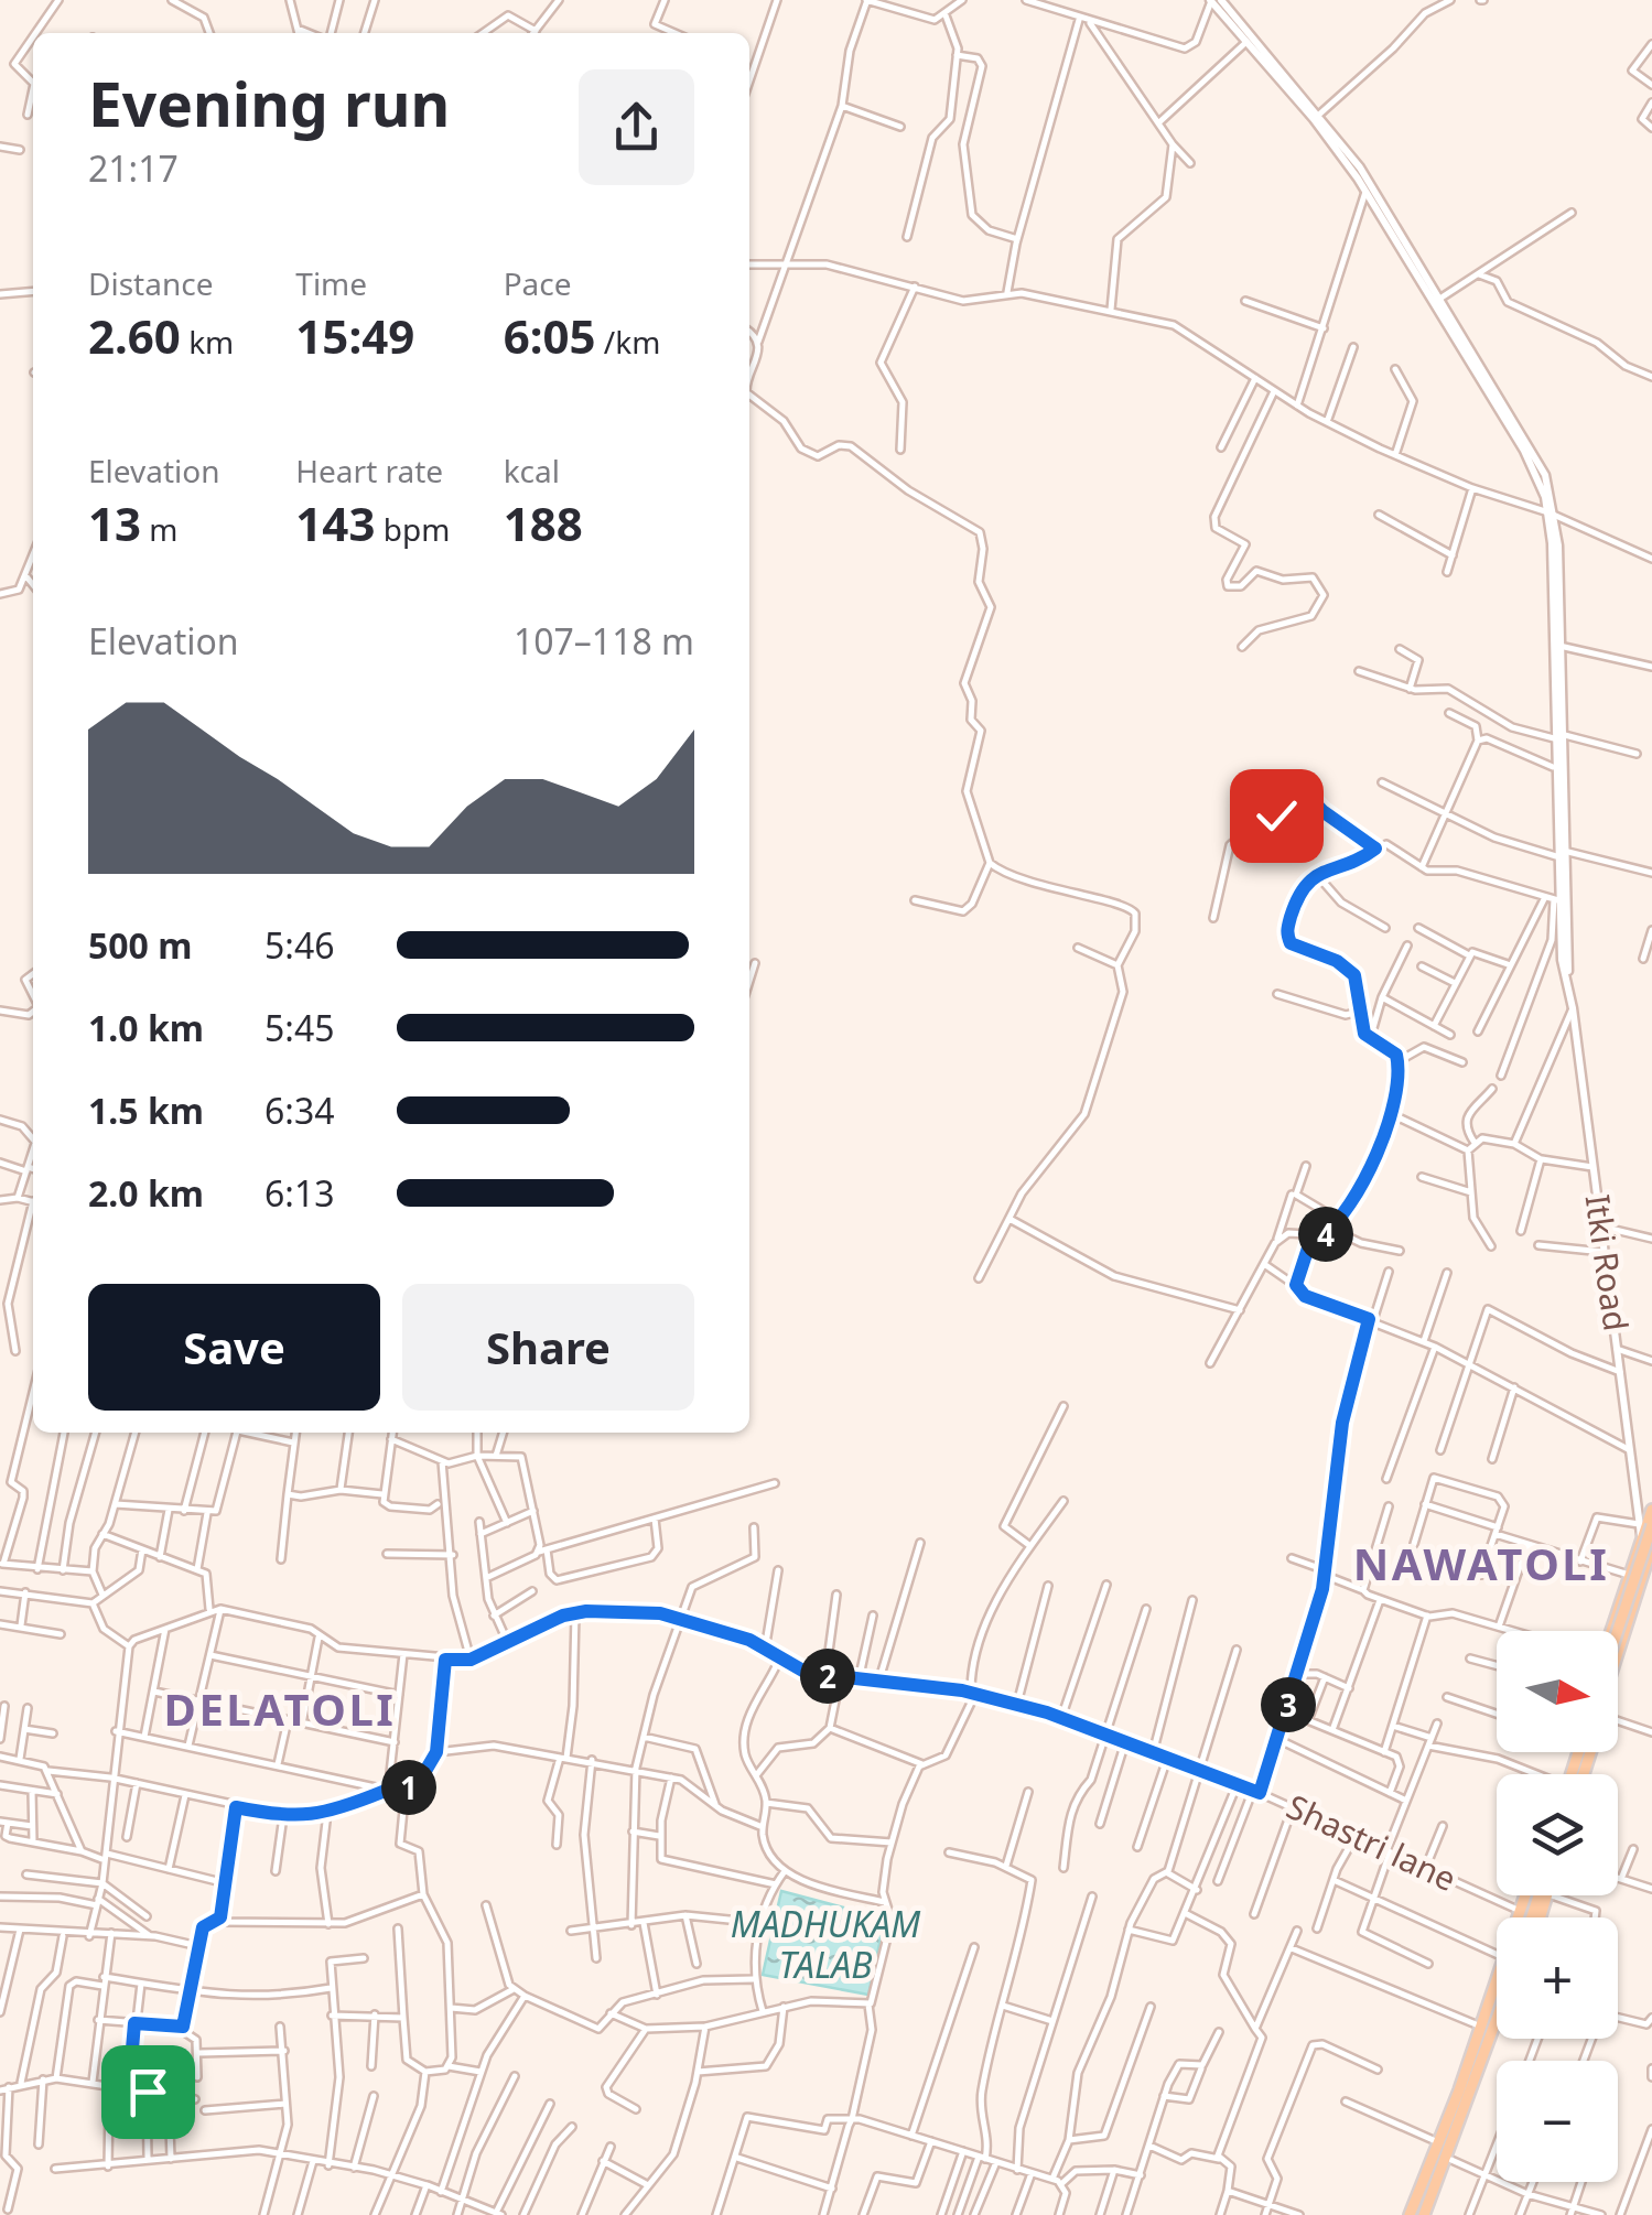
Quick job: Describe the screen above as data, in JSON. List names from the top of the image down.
{
  "streets": {
    "street": ["Itki Road", "Shastri lane"]
  },
  "districts": ["NAWATOLI", "DELATOLI"],
  "water": ["MADHUKAM TALAB"],
  "north": "right",
  "page": {
    "heading": ["Evening run", "21:17"],
    "stats": [
      ["Distance", "2.60 km"],
      ["Time", "15:49"],
      ["Pace", "6:05 /km"],
      ["Elevation", "13 m"],
      ["Heart rate", "143 bpm"],
      ["kcal", "188"]
    ],
    "chart": ["Elevation", "107–118 m"],
    "list": [
      {
        "name": "500 m",
        "note": "5:46"
      },
      {
        "name": "1.0 km",
        "note": "5:45"
      },
      {
        "name": "1.5 km",
        "note": "6:34"
      },
      {
        "name": "2.0 km",
        "note": "6:13"
      }
    ],
    "pins": [
      "4",
      "2",
      "3",
      "1"
    ],
    "buttons": ["Save", "Share"],
    "map_buttons": ["+", "−"]
  }
}
